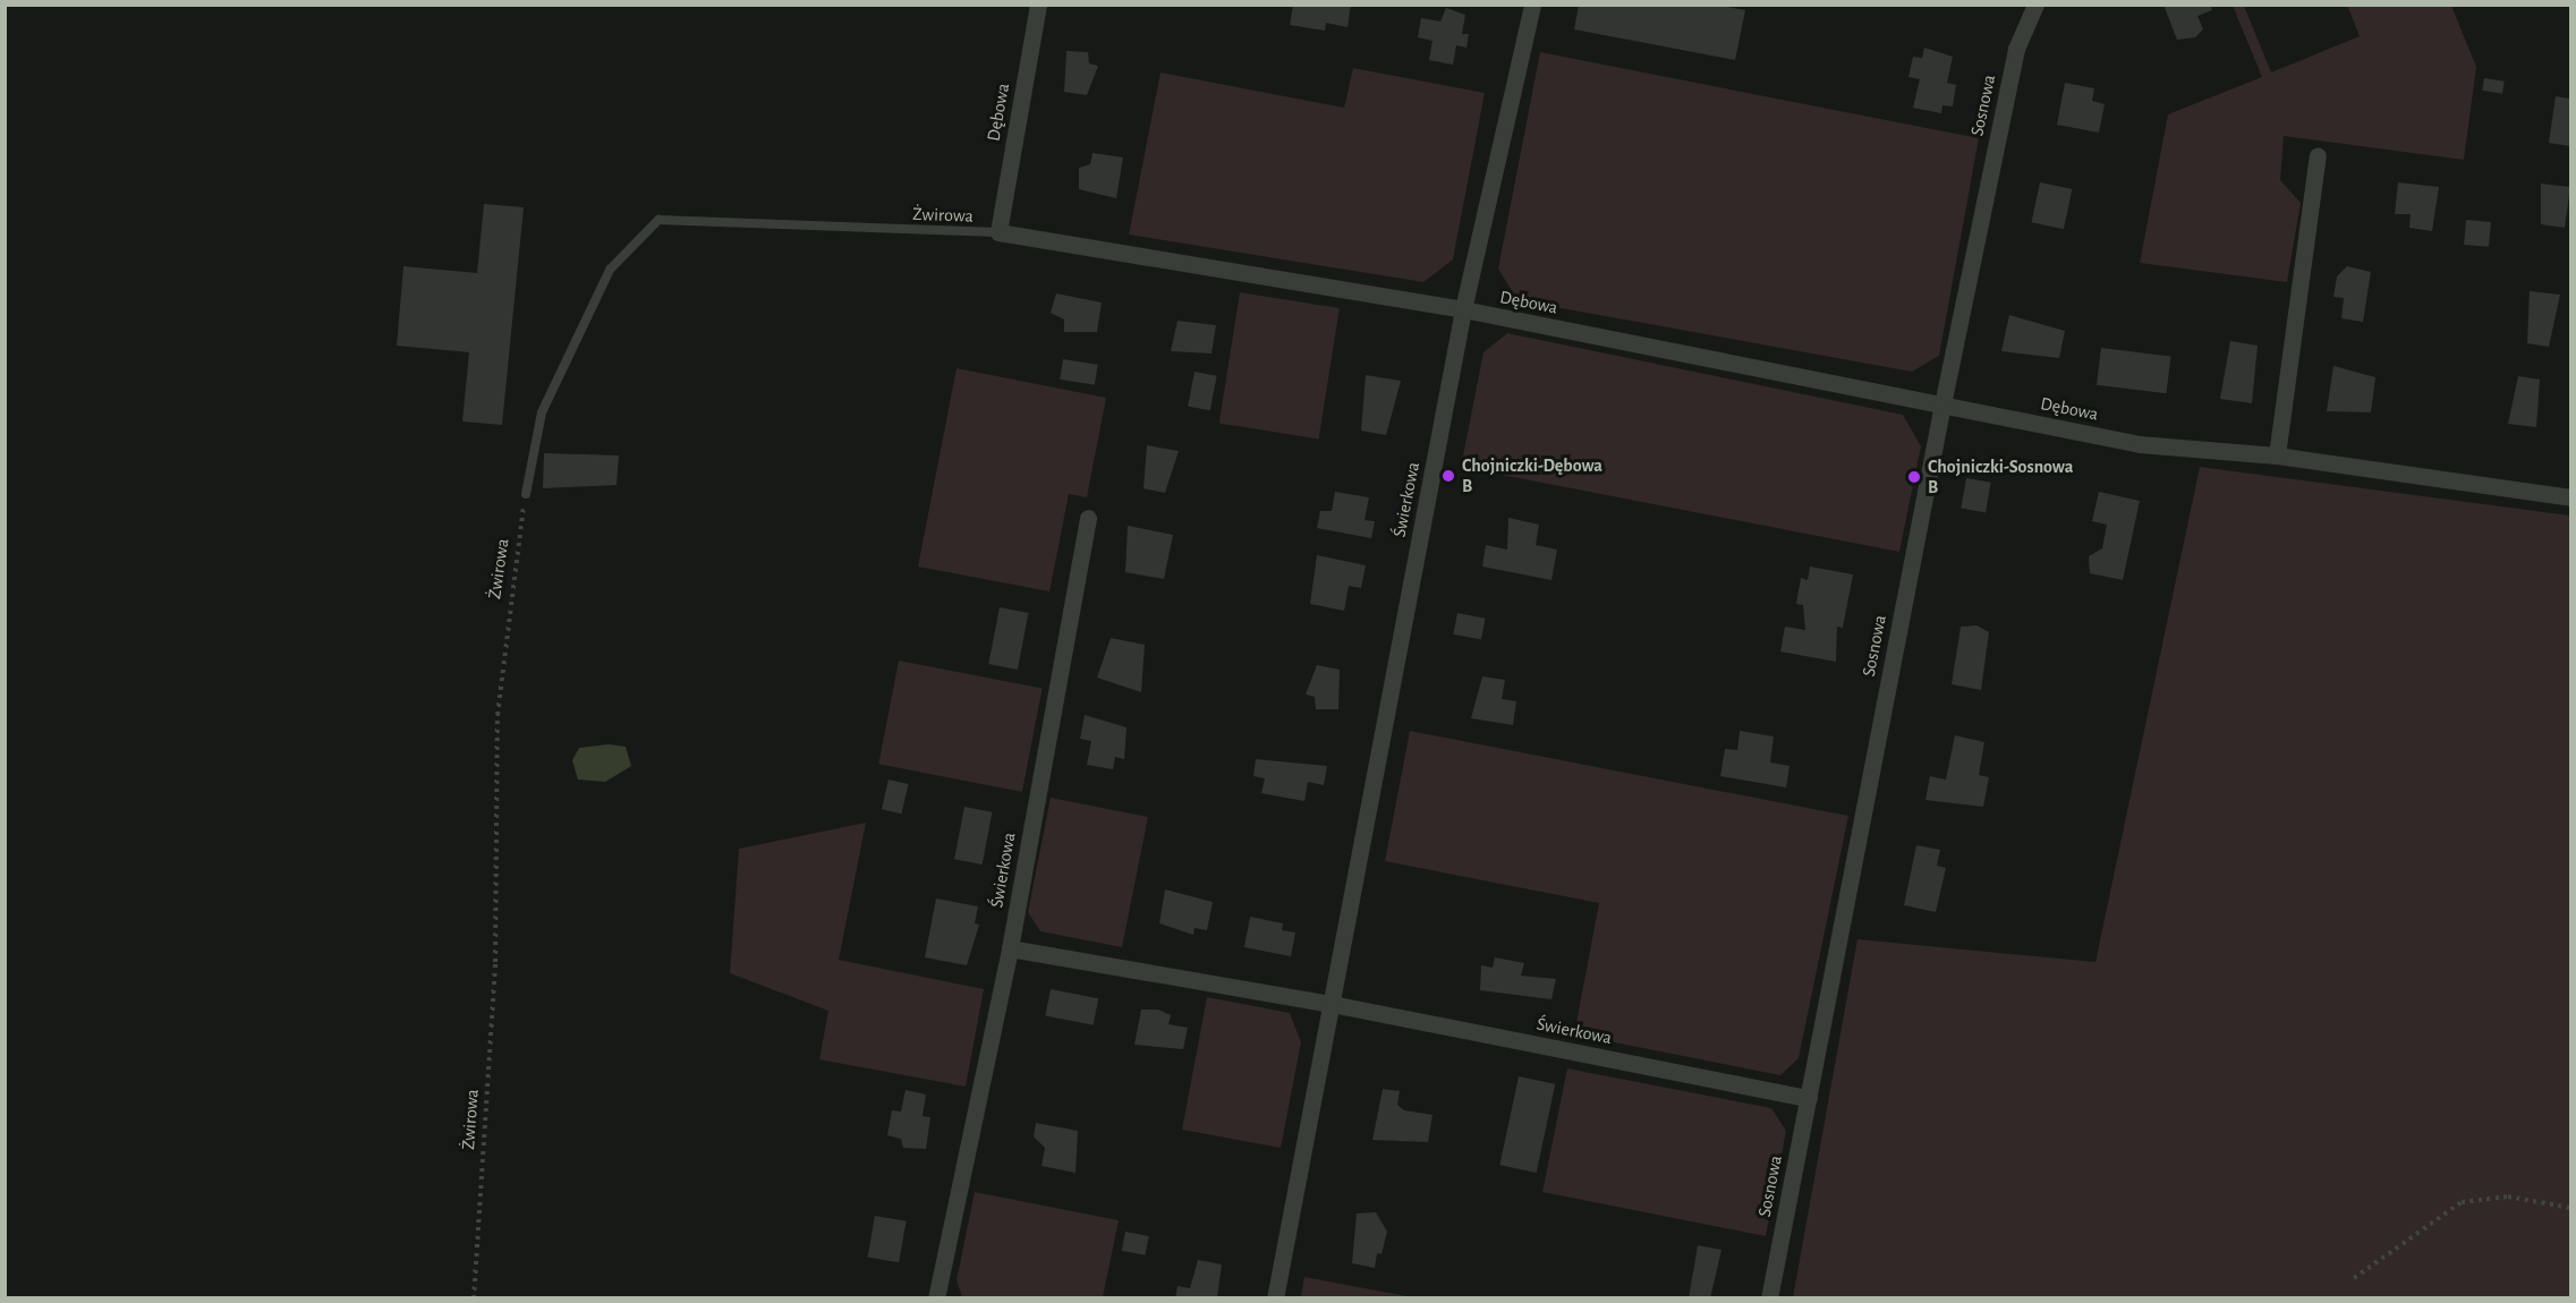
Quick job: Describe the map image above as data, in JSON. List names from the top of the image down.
{
  "streets": {
    "street": ["Sosnowa", "Dębowa", "Świerkowa"],
    "lane": ["Żwirowa"]
  },
  "crossings": [
    ["Sosnowa", "Dębowa"],
    ["Sosnowa", "Świerkowa"],
    ["Dębowa", "Żwirowa"],
    ["Dębowa", "Świerkowa"]
  ],
  "places": ["Chojniczki-Dębowa B", "Chojniczki-Sosnowa B"]
}
